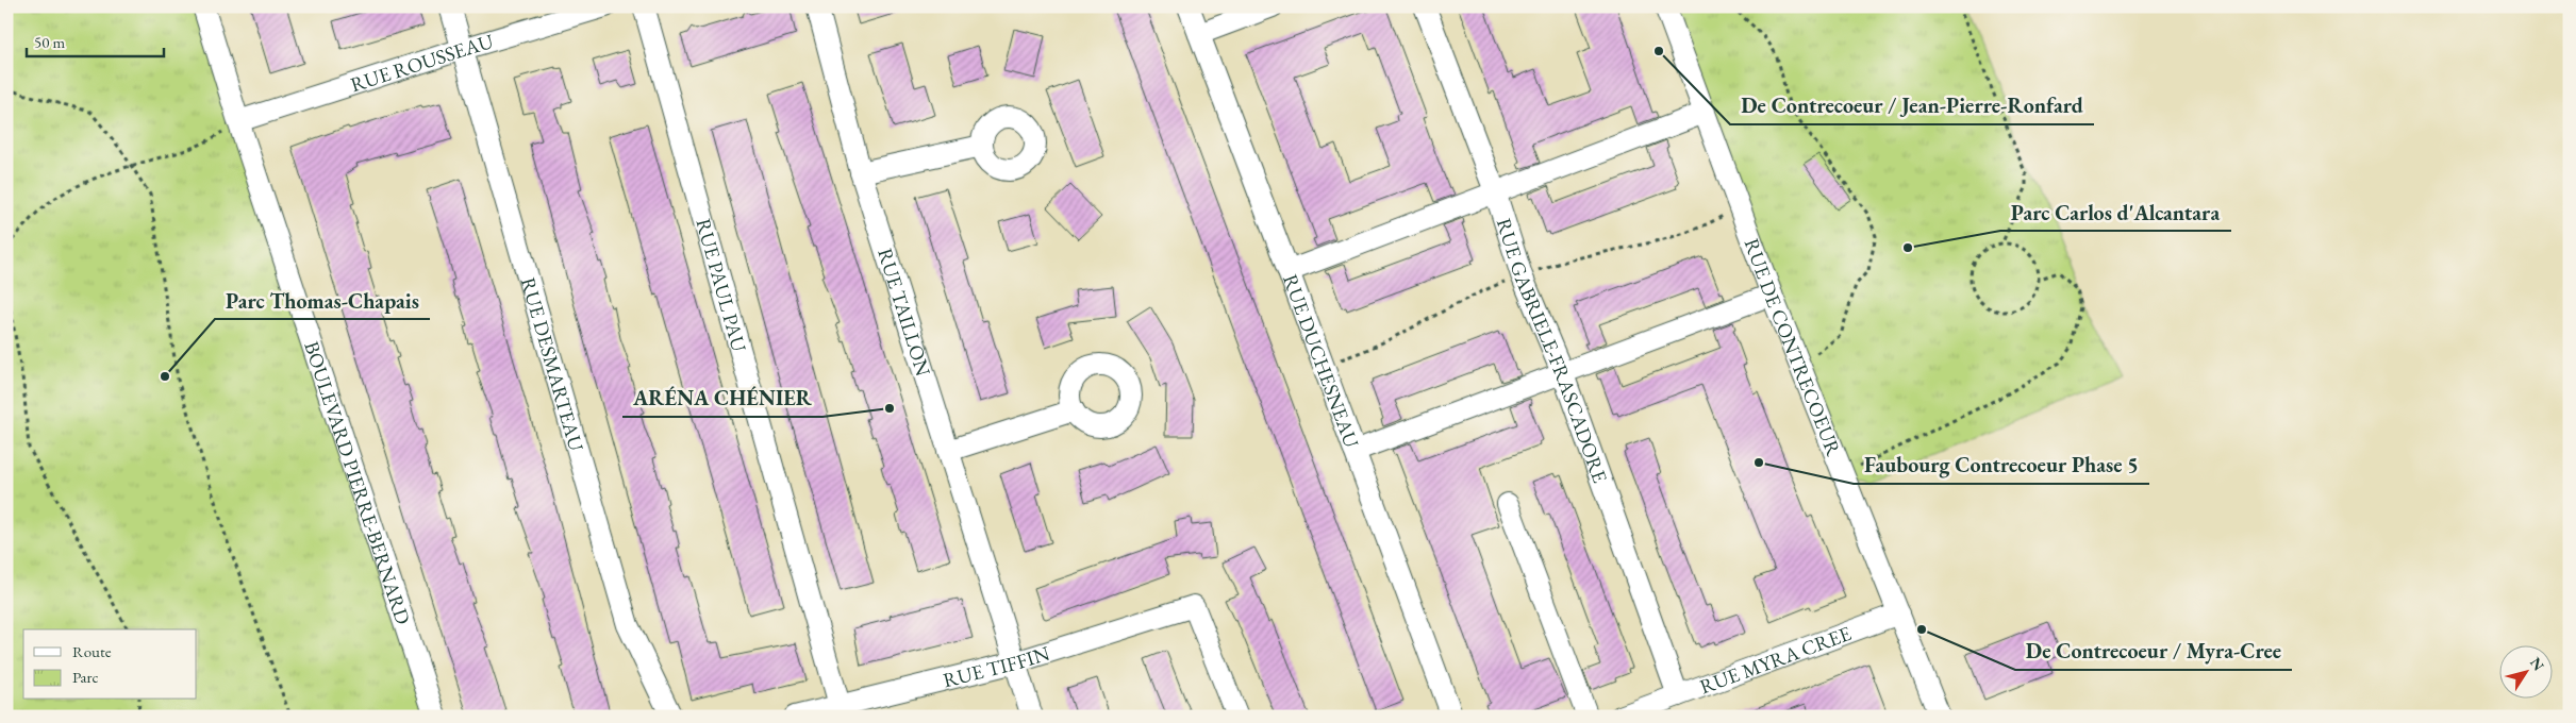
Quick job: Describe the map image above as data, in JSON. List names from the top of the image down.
{
  "streets": {
    "street": [
      "RUE ROUSSEAU",
      "RUE PAUL PAU",
      "RUE TAILLON",
      "RUE DE CONTRECOEUR",
      "RUE GABRIELE-FRASCADORE",
      "RUE DUCHESNEAU",
      "RUE DESMARTEAU",
      "BOULEVARD PIERRE-BERNARD",
      "RUE MYRA CREE",
      "RUE TIFFIN"
    ]
  },
  "crossings": [
    ["RUE ROUSSEAU", "RUE DESMARTEAU"],
    ["RUE ROUSSEAU", "BOULEVARD PIERRE-BERNARD"],
    ["RUE PAUL PAU", "RUE TIFFIN"],
    ["RUE TAILLON", "RUE TIFFIN"],
    ["RUE DE CONTRECOEUR", "RUE MYRA CREE"],
    ["RUE GABRIELE-FRASCADORE", "RUE MYRA CREE"]
  ],
  "places": [
    "De Contrecoeur / Jean-Pierre-Ronfard",
    "Parc Carlos d'Alcantara",
    "Parc Thomas-Chapais",
    "ARÉNA CHÉNIER",
    "Faubourg Contrecoeur Phase 5",
    "De Contrecoeur / Myra-Cree"
  ],
  "legend": ["Route", "Parc"],
  "scale_bar": "50 m",
  "north": "top right"
}
